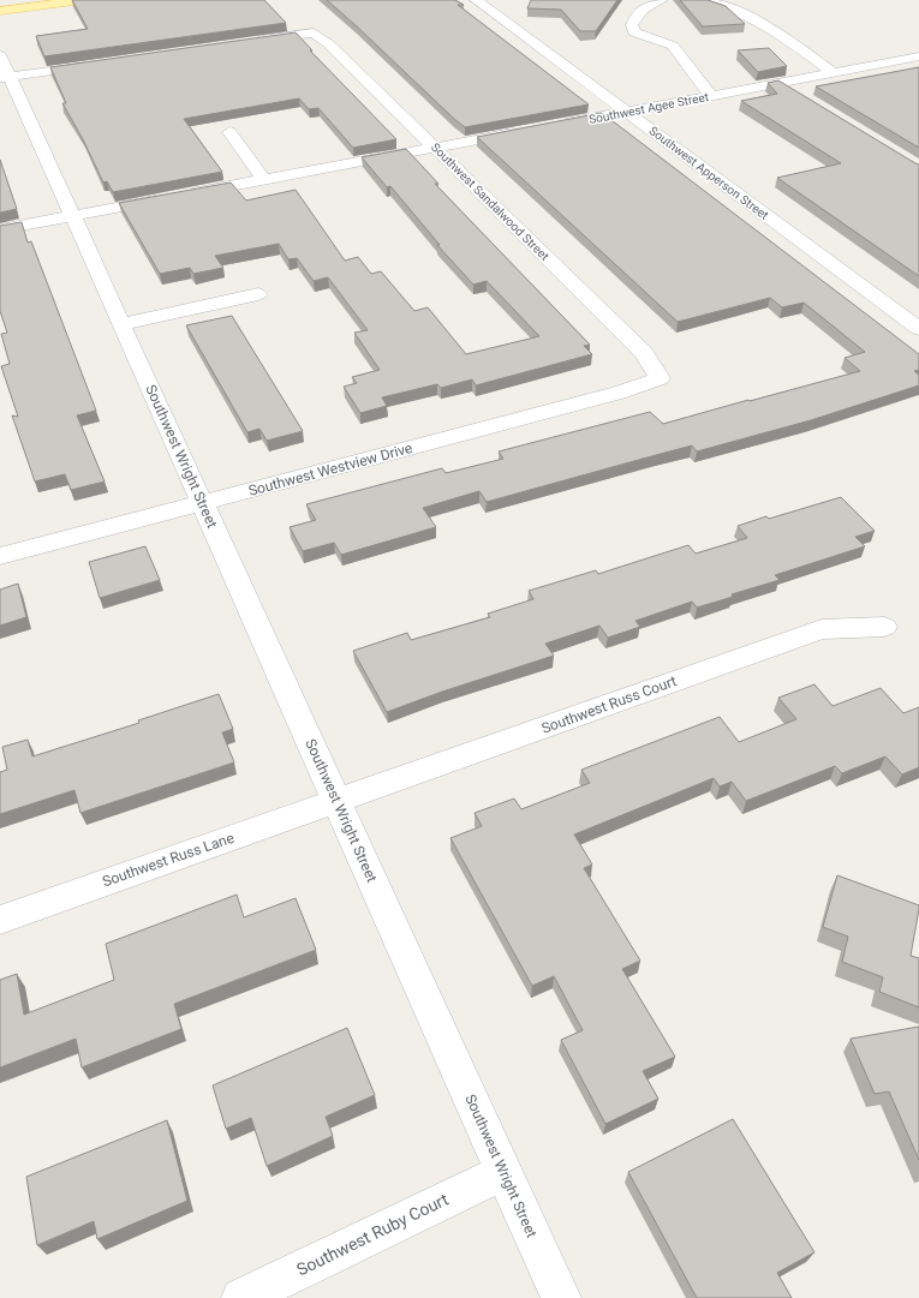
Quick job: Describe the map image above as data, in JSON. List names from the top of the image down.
{
  "streets": {
    "street": [
      "Southwest Agee Street",
      "Southwest Apperson Street",
      "Southwest Sandalwood Street",
      "Southwest Wright Street",
      "Southwest Westview Drive",
      "Southwest Russ Court",
      "Southwest Russ Lane",
      "Southwest Ruby Court"
    ]
  },
  "crossings": [
    ["Southwest Agee Street", "Southwest Apperson Street"],
    ["Southwest Sandalwood Street", "Southwest Westview Drive"],
    ["Southwest Wright Street", "Southwest Westview Drive"],
    ["Southwest Wright Street", "Southwest Russ Court"],
    ["Southwest Wright Street", "Southwest Russ Lane"],
    ["Southwest Wright Street", "Southwest Ruby Court"],
    ["Southwest Russ Court", "Southwest Russ Lane"]
  ]
}
